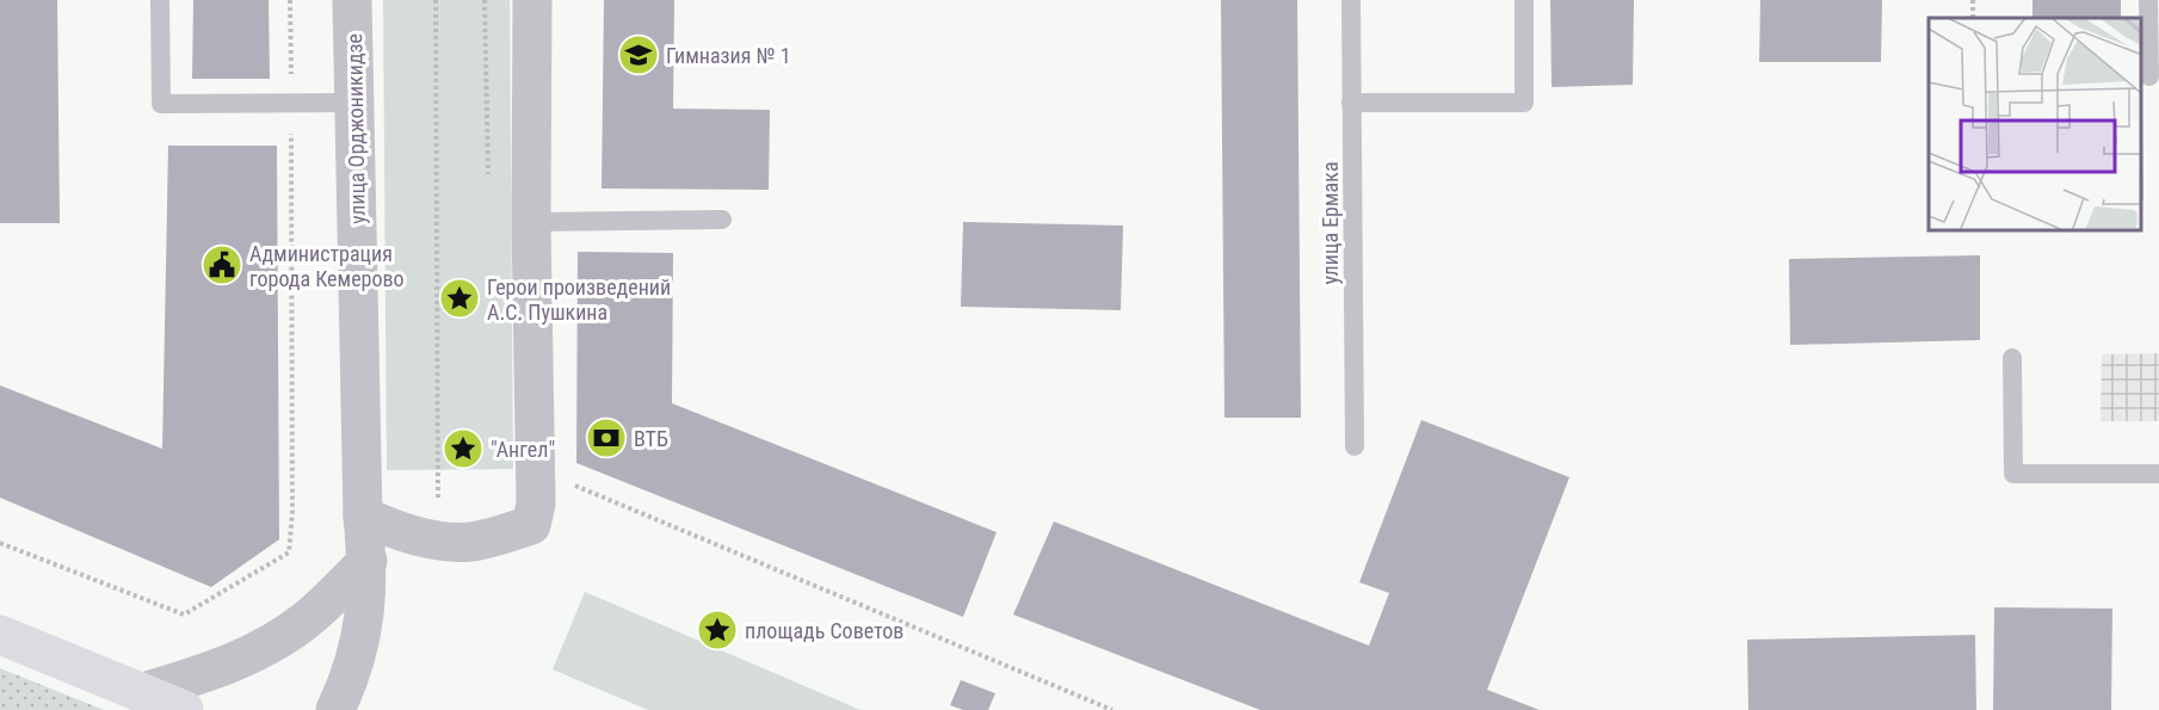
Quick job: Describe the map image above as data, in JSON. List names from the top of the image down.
{
  "streets": {
    "street": ["улица Орджоникидзе"],
    "lane": ["улица Ермака"]
  },
  "places": {
    "school or university": ["Гимназия № 1"],
    "public building": ["Администрация города Кемерово"],
    "place": ["Герои произведений А.С. Пушкина", "\"Ангел\"", "площадь Советов"],
    "bank": ["ВТБ"]
  }
}
